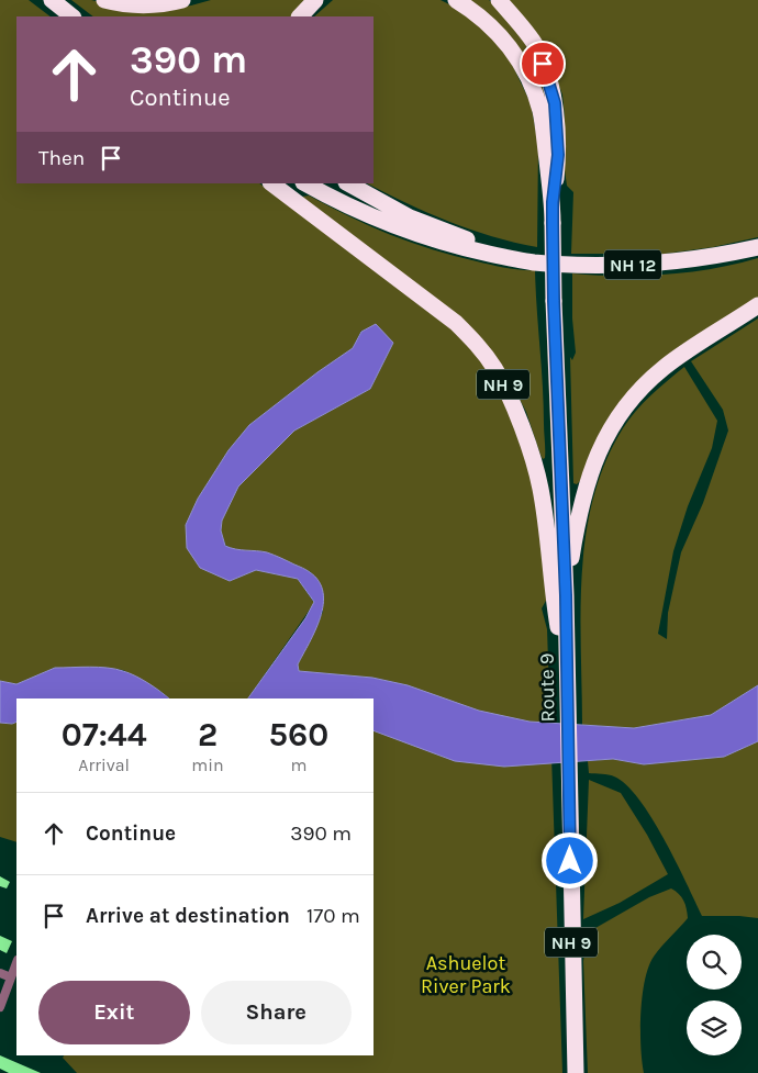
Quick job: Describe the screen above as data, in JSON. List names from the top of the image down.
{
  "streets": {
    "highway": ["NH 12", "NH 9", "Route 9"]
  },
  "crossings": [
    ["NH 9", "Route 9"]
  ],
  "parks": ["Ashuelot River Park"],
  "page": {
    "turn": ["390 m", "Continue"],
    "then": "Then",
    "eta": [
      "07:44",
      "Arrival",
      "2",
      "min",
      "560",
      "m"
    ],
    "list": [
      {
        "name": "Continue",
        "value": "390 m"
      },
      {
        "name": "Arrive at destination",
        "value": "170 m"
      }
    ],
    "buttons": ["Exit", "Share"]
  }
}
